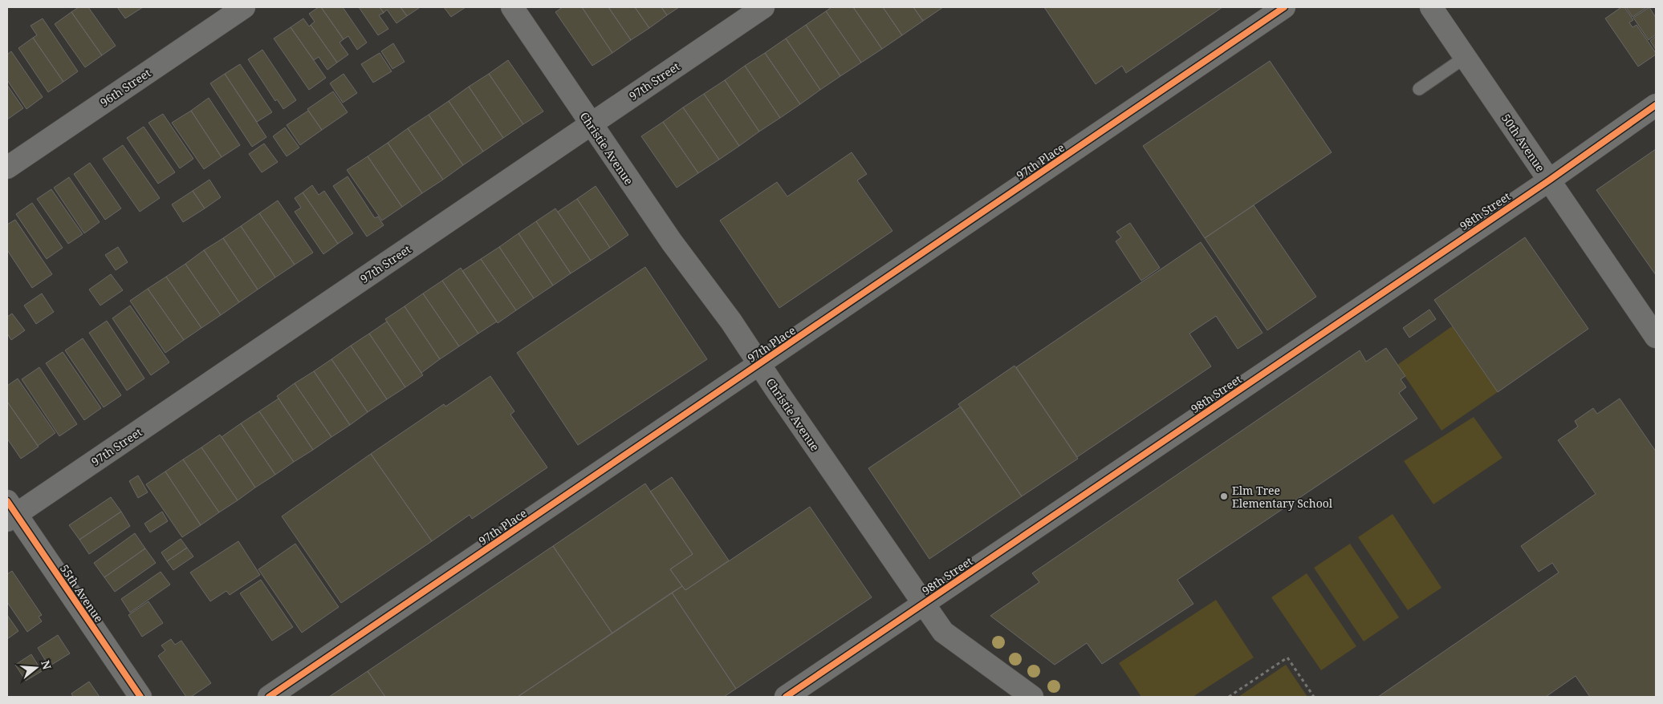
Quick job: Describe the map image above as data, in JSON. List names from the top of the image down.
{
  "streets": {
    "street": [
      "97th Street",
      "96th Street",
      "50th Avenue",
      "Christie Avenue",
      "97th Place",
      "98th Street",
      "55th Avenue"
    ]
  },
  "crossings": [
    ["97th Street", "Christie Avenue"],
    ["97th Street", "55th Avenue"],
    ["50th Avenue", "98th Street"],
    ["Christie Avenue", "97th Place"],
    ["Christie Avenue", "98th Street"]
  ],
  "places": ["Elm Tree Elementary School"],
  "north": "right"
}
